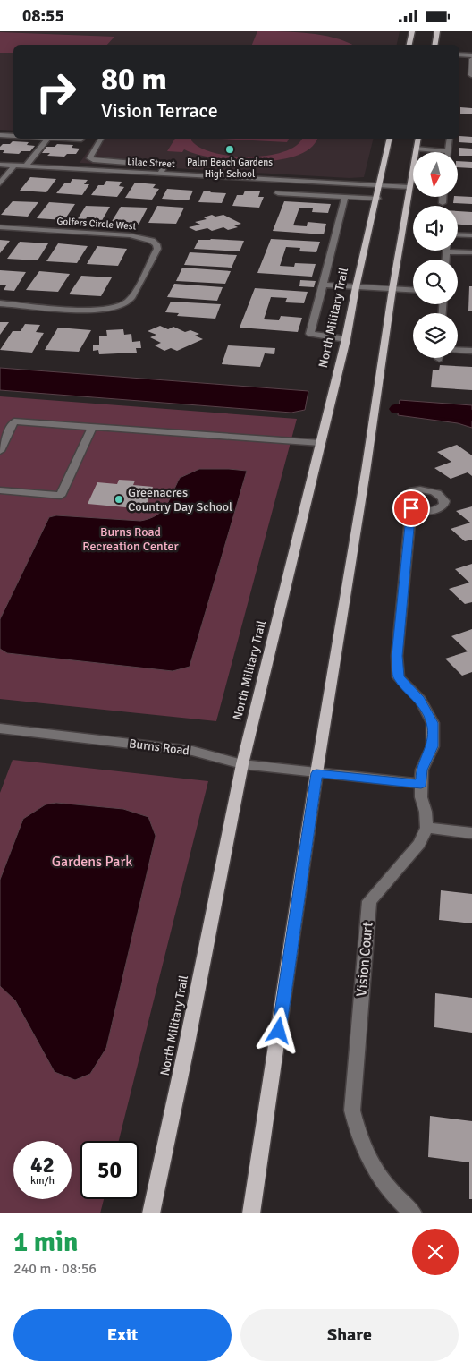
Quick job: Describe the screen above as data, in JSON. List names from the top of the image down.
{
  "streets": {
    "main road": ["North Military Trail"],
    "street": [
      "Lilac Street",
      "Golfers Circle West",
      "Burns Road",
      "Vision Court"
    ]
  },
  "crossings": [
    ["Lilac Street", "North Military Trail"],
    ["North Military Trail", "Burns Road"]
  ],
  "parks": ["Burns Road Recreation Center", "Gardens Park"],
  "places": ["Palm Beach Gardens High School", "Greenacres Country Day School"],
  "north": "bottom",
  "page": {
    "status": "08:55",
    "turn": ["80 m", "Vision Terrace"],
    "speed": "42 km/h",
    "limit": "50",
    "heading": ["1 min", "240 m · 08:56"],
    "buttons": ["Exit", "Share"]
  }
}
